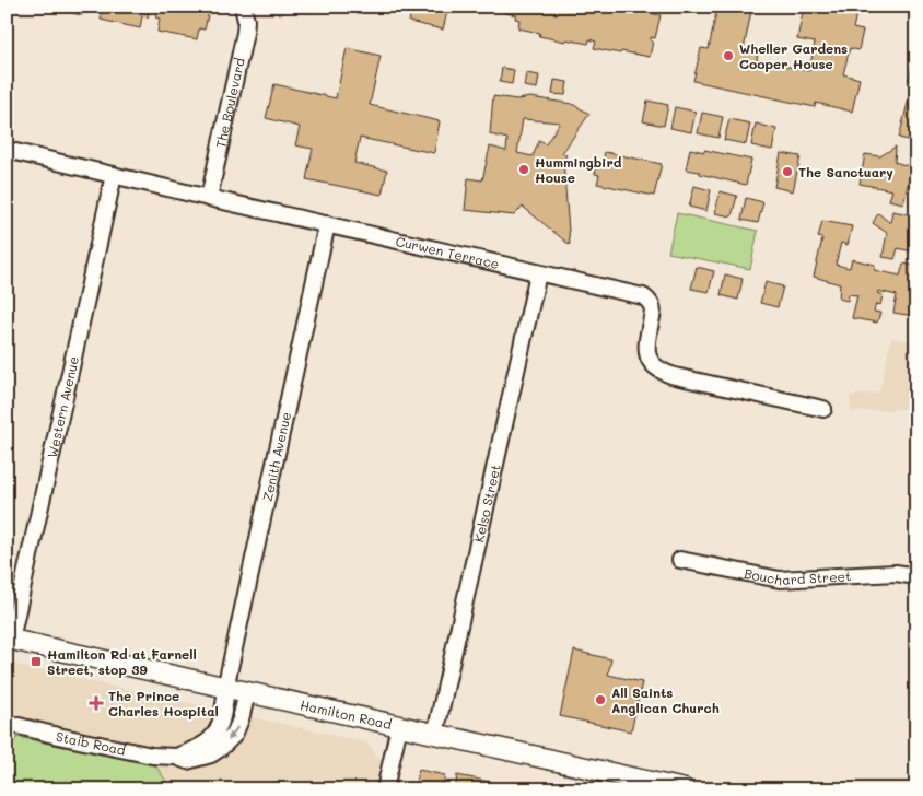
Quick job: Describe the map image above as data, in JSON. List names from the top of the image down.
{
  "streets": {
    "main road": ["Hamilton Road"],
    "street": [
      "The Boulevard",
      "Curwen Terrace",
      "Western Avenue",
      "Zenith Avenue",
      "Kelso Street",
      "Bouchard Street",
      "Staib Road"
    ]
  },
  "crossings": [
    ["The Boulevard", "Curwen Terrace"],
    ["Curwen Terrace", "Western Avenue"],
    ["Curwen Terrace", "Zenith Avenue"],
    ["Curwen Terrace", "Kelso Street"],
    ["Western Avenue", "Hamilton Road"],
    ["Zenith Avenue", "Hamilton Road"],
    ["Zenith Avenue", "Staib Road"],
    ["Kelso Street", "Hamilton Road"],
    ["Hamilton Road", "Staib Road"]
  ],
  "places": {
    "other": [
      "Wheller Gardens Cooper House",
      "Hummingbird House",
      "The Sanctuary",
      "All Saints Anglican Church"
    ],
    "transit": ["Hamilton Rd at Farnell Street, stop 39"],
    "health": ["The Prince Charles Hospital"]
  }
}
